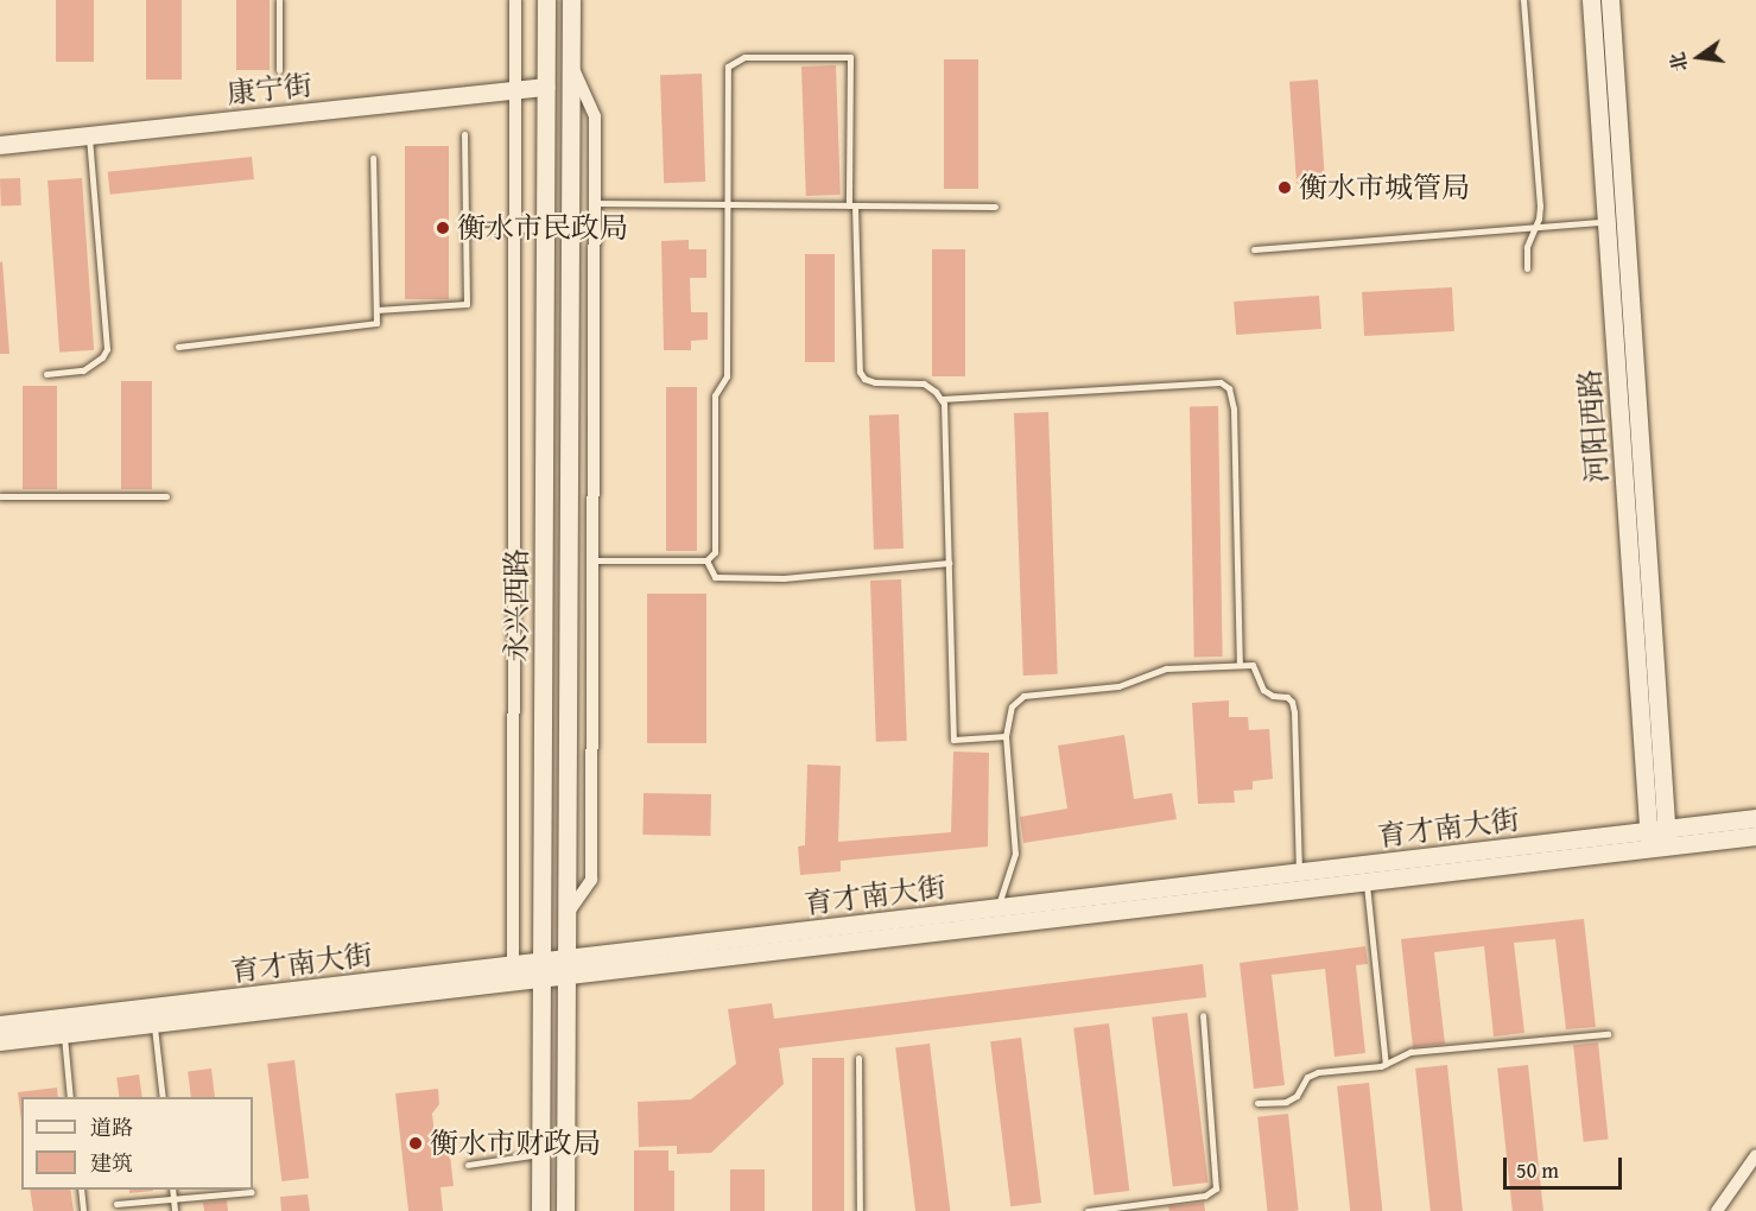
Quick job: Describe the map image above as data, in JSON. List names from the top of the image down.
{
  "streets": {
    "main road": [
      "康宁街",
      "河阳西路",
      "永兴西路",
      "育才南大街"
    ]
  },
  "crossings": [
    ["康宁街", "永兴西路"],
    ["河阳西路", "育才南大街"],
    ["永兴西路", "育才南大街"]
  ],
  "places": ["衡水市城管局", "衡水市民政局", "衡水市财政局"],
  "legend": ["道路", "建筑"],
  "scale_bar": "50 m",
  "north": "left"
}
